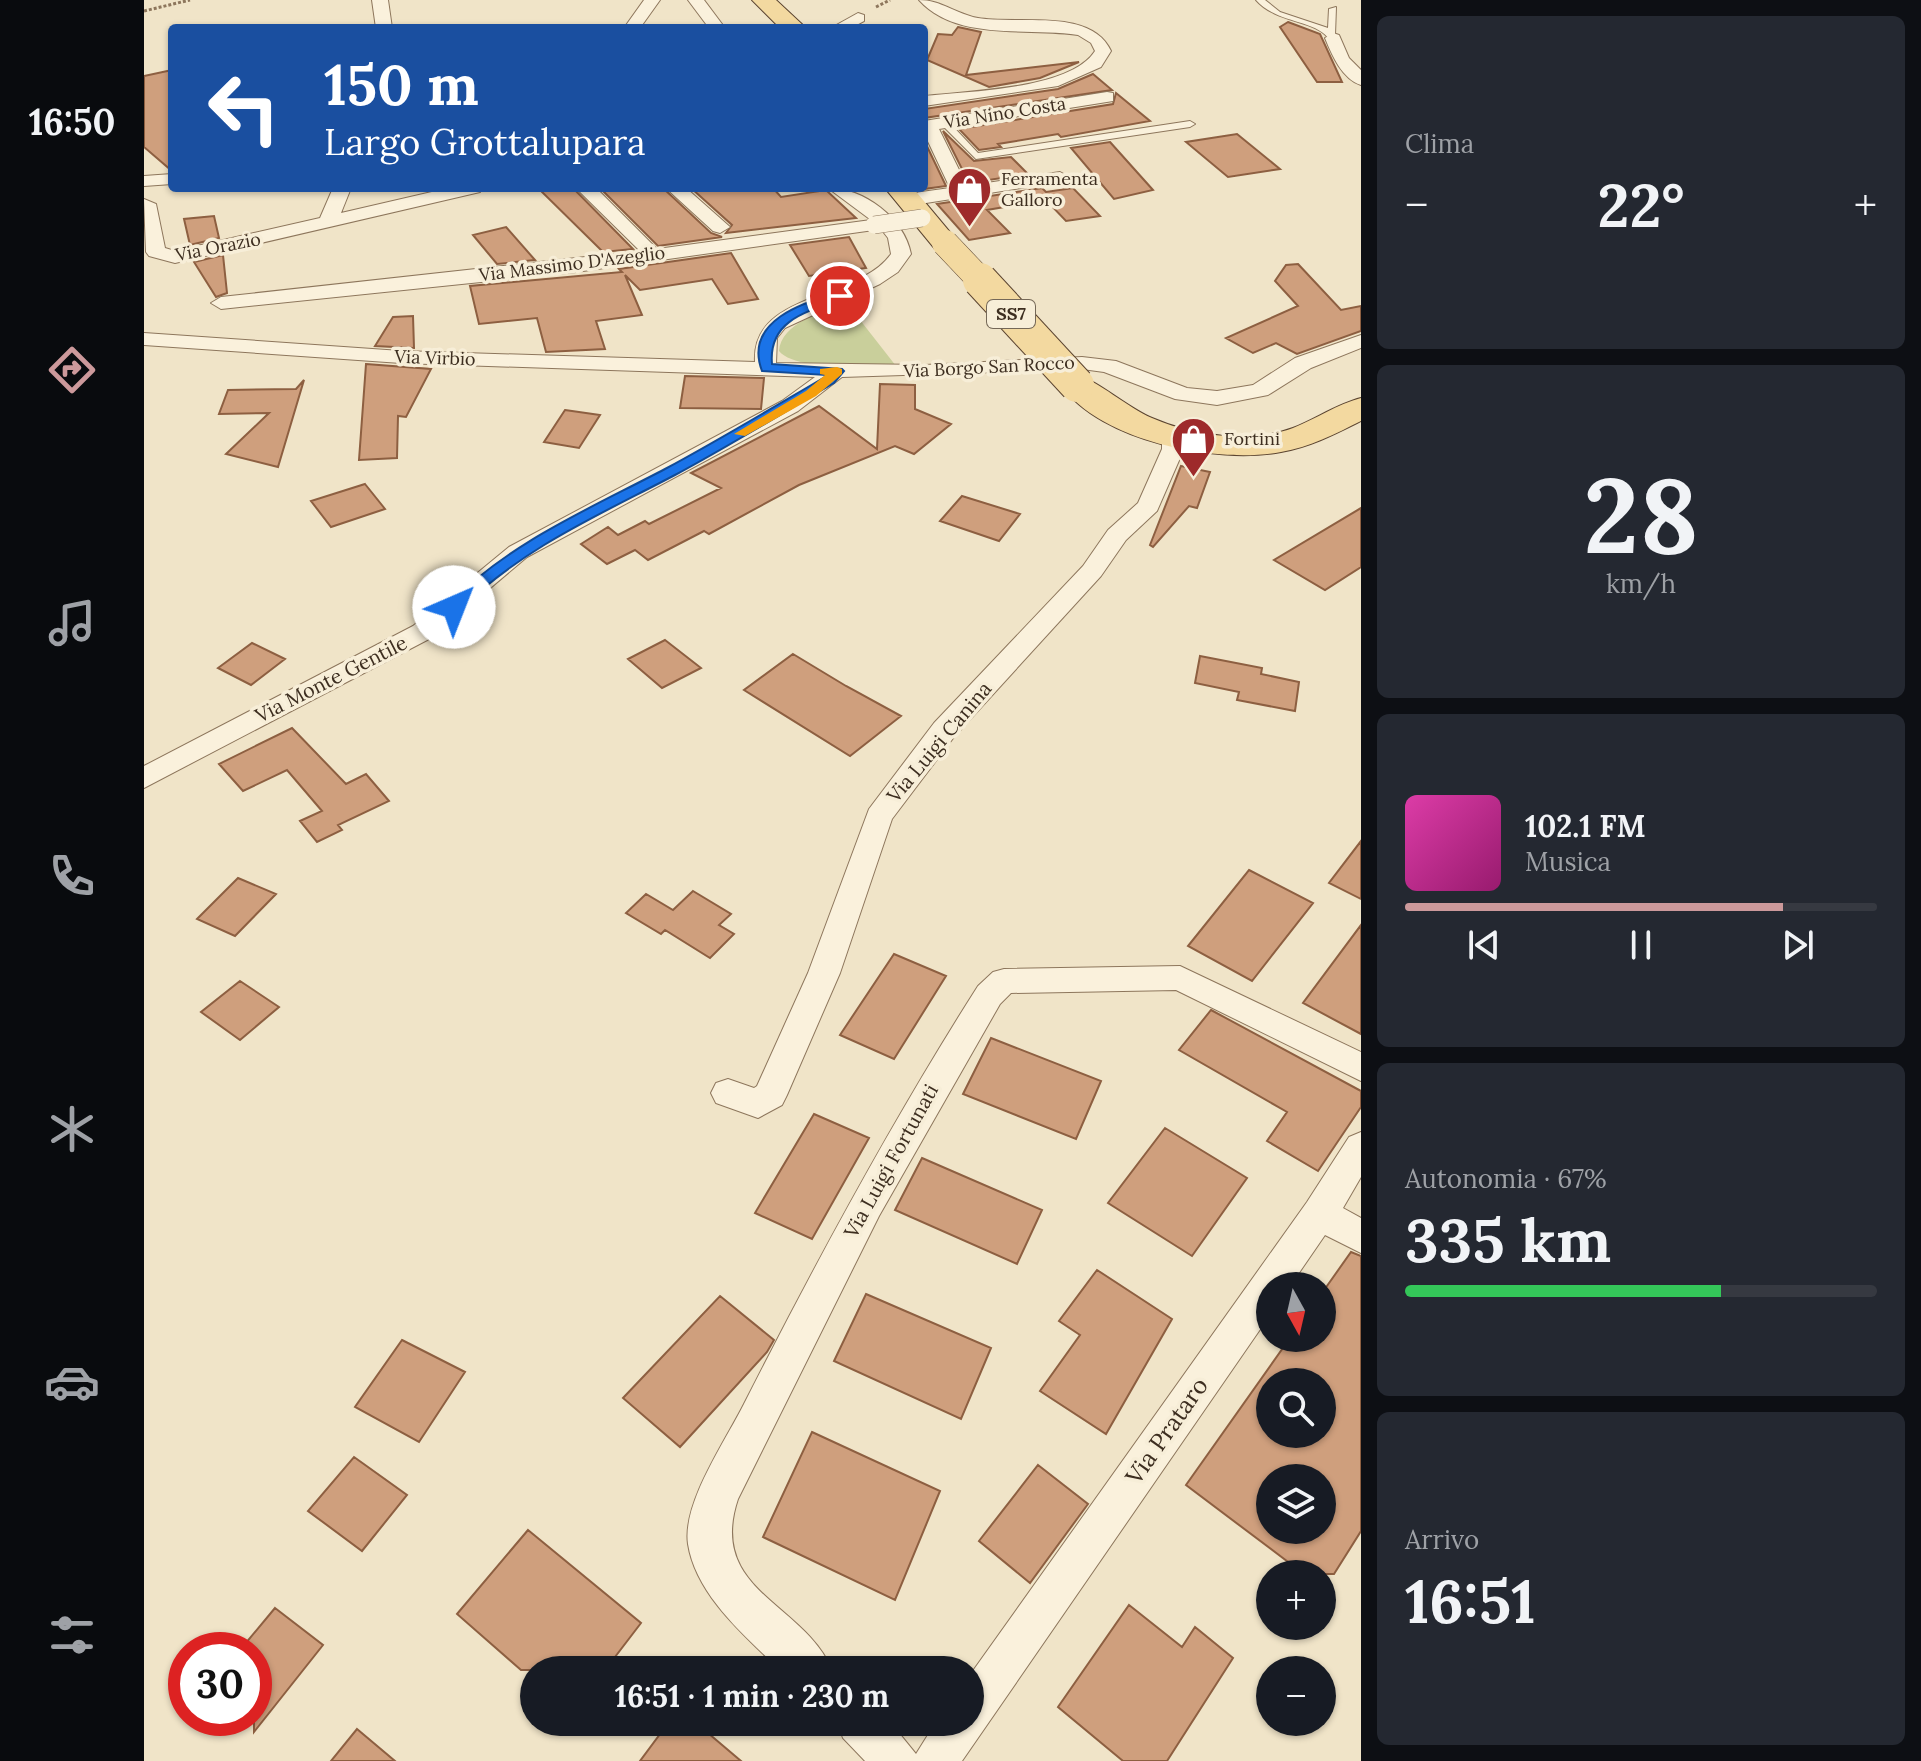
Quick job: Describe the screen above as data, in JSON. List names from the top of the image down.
{
  "streets": {
    "main road": ["SS7"],
    "street": [
      "Via Nino Costa",
      "Via Orazio",
      "Via Massimo D'Azeglio",
      "Via Virbio",
      "Via Borgo San Rocco",
      "Via Monte Gentile",
      "Via Luigi Canina",
      "Via Luigi Fortunati",
      "Via Prataro"
    ]
  },
  "crossings": [
    ["Via Massimo D'Azeglio", "SS7"],
    ["SS7", "Via Borgo San Rocco"],
    ["SS7", "Via Luigi Canina"],
    ["Via Virbio", "Via Borgo San Rocco"],
    ["Via Borgo San Rocco", "Via Monte Gentile"]
  ],
  "places": {
    "shop": ["Ferramenta Galloro", "Fortini"]
  },
  "north": "bottom",
  "page": {
    "tabs": "16:50",
    "tile": [
      "Clima",
      ["28", "km/h"],
      ["Autonomia · 67%", "335 km"],
      ["Arrivo", "16:51"]
    ],
    "turn": ["150 m", "Largo Grottalupara"],
    "heat": ["−", "22°", "+"],
    "song": ["102.1 FM", "Musica"],
    "map_buttons": ["+", "−"],
    "limit": "30",
    "trip": "16:51 · 1 min · 230 m"
  }
}
